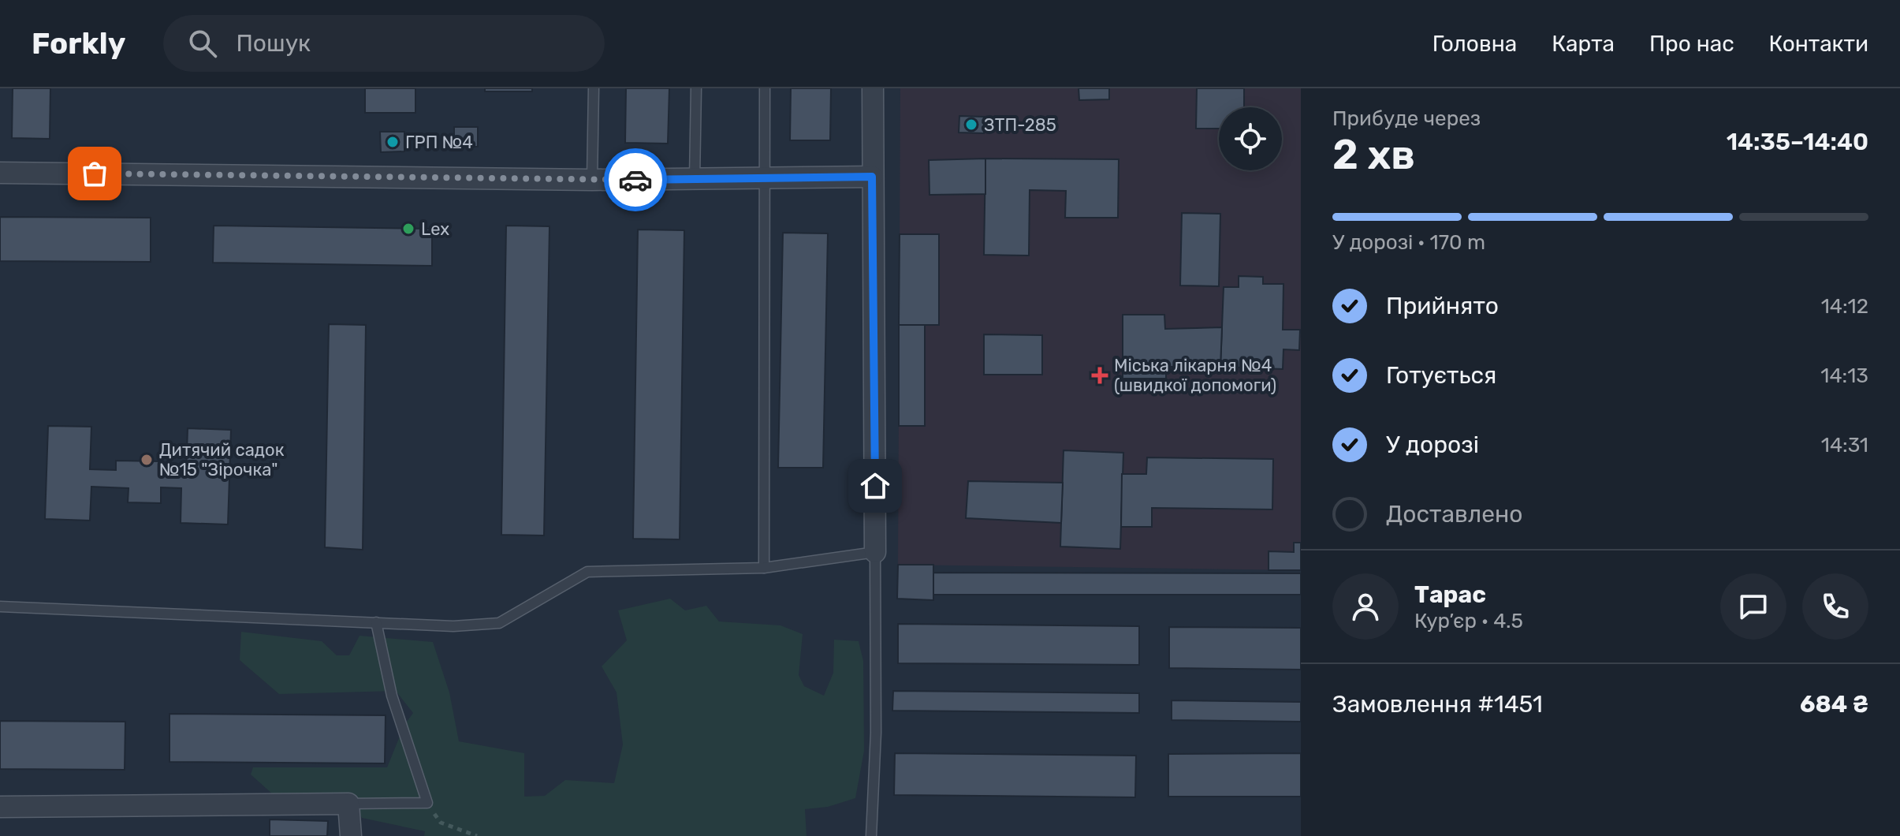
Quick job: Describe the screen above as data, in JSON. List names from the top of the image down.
{
  "places": {
    "other": [
      "ЗТП-285",
      "ГРП №4",
      "Lex",
      "Дитячий садок №15 \"Зірочка\""
    ],
    "health": ["Міська лікарня №4 (швидкої допомоги)"]
  },
  "page": {
    "header": "Forkly",
    "search": "Пошук",
    "nav": [
      "Головна",
      "Карта",
      "Про нас",
      "Контакти"
    ],
    "heading": ["2 хв", "Прибуде через", "14:35–14:40"],
    "panel": [
      "Тарас",
      "Кур’єр · 4.5",
      "Замовлення #1451",
      "684 ₴"
    ],
    "bar": "У дорозі · 170 m",
    "list": [
      ["Прийнято", "14:12"],
      ["Готується", "14:13"],
      ["У дорозі", "14:31"],
      "Доставлено"
    ]
  }
}
